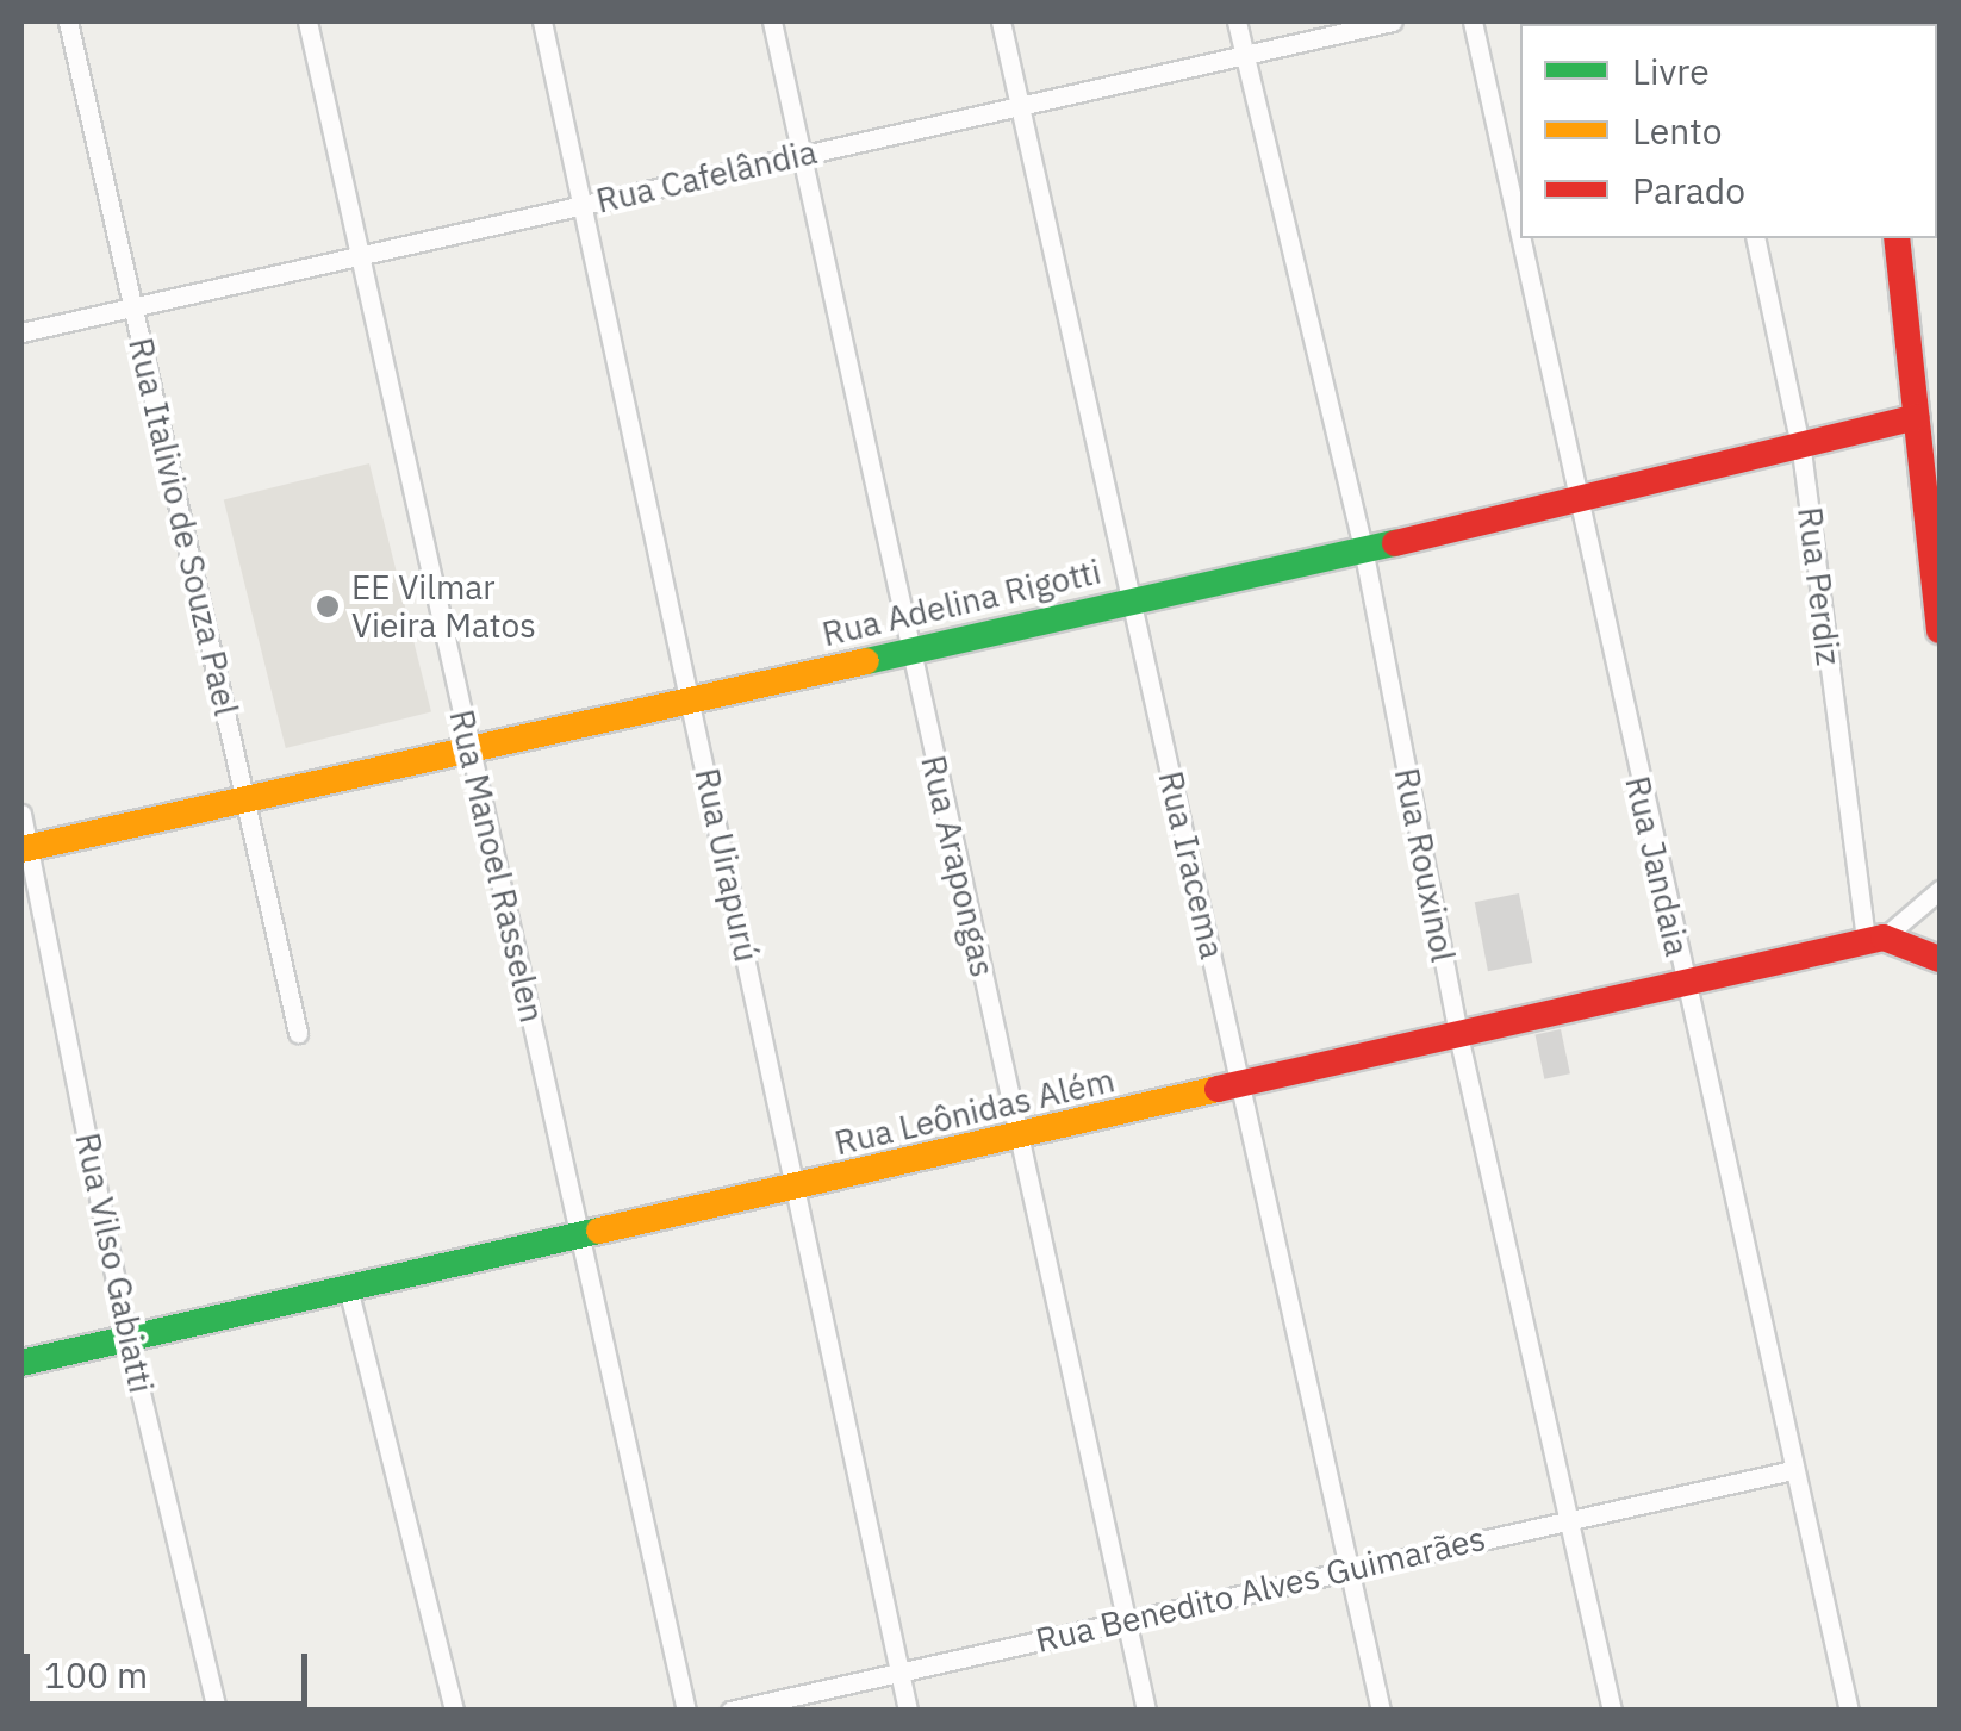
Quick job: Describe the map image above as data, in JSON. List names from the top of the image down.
{
  "streets": {
    "main road": ["Rua Adelina Rigotti", "Rua Leônidas Além"],
    "street": [
      "Rua Cafelândia",
      "Rua Italivio de Souza Pael",
      "Rua Perdiz",
      "Rua Uirapurú",
      "Rua Iracema",
      "Rua Rouxinol",
      "Rua Manoel Rasselen",
      "Rua Arapongas",
      "Rua Jandaia",
      "Rua Vilso Gabiatti",
      "Rua Benedito Alves Guimarães"
    ]
  },
  "crossings": [
    ["Rua Cafelândia", "Rua Italivio de Souza Pael"],
    ["Rua Cafelândia", "Rua Uirapurú"],
    ["Rua Cafelândia", "Rua Iracema"],
    ["Rua Cafelândia", "Rua Rouxinol"],
    ["Rua Cafelândia", "Rua Manoel Rasselen"],
    ["Rua Cafelândia", "Rua Arapongas"],
    ["Rua Italivio de Souza Pael", "Rua Adelina Rigotti"],
    ["Rua Perdiz", "Rua Adelina Rigotti"],
    ["Rua Perdiz", "Rua Leônidas Além"],
    ["Rua Adelina Rigotti", "Rua Uirapurú"],
    ["Rua Adelina Rigotti", "Rua Iracema"],
    ["Rua Adelina Rigotti", "Rua Rouxinol"],
    ["Rua Adelina Rigotti", "Rua Manoel Rasselen"],
    ["Rua Adelina Rigotti", "Rua Arapongas"],
    ["Rua Adelina Rigotti", "Rua Jandaia"],
    ["Rua Adelina Rigotti", "Rua Vilso Gabiatti"],
    ["Rua Uirapurú", "Rua Leônidas Além"],
    ["Rua Uirapurú", "Rua Benedito Alves Guimarães"],
    ["Rua Iracema", "Rua Leônidas Além"],
    ["Rua Iracema", "Rua Benedito Alves Guimarães"],
    ["Rua Rouxinol", "Rua Leônidas Além"],
    ["Rua Rouxinol", "Rua Benedito Alves Guimarães"],
    ["Rua Manoel Rasselen", "Rua Leônidas Além"],
    ["Rua Arapongas", "Rua Leônidas Além"],
    ["Rua Arapongas", "Rua Benedito Alves Guimarães"],
    ["Rua Jandaia", "Rua Leônidas Além"],
    ["Rua Jandaia", "Rua Benedito Alves Guimarães"],
    ["Rua Leônidas Além", "Rua Vilso Gabiatti"]
  ],
  "places": ["EE Vilmar Vieira Matos"],
  "legend": ["Livre", "Lento", "Parado"],
  "scale_bar": "100 m"
}
